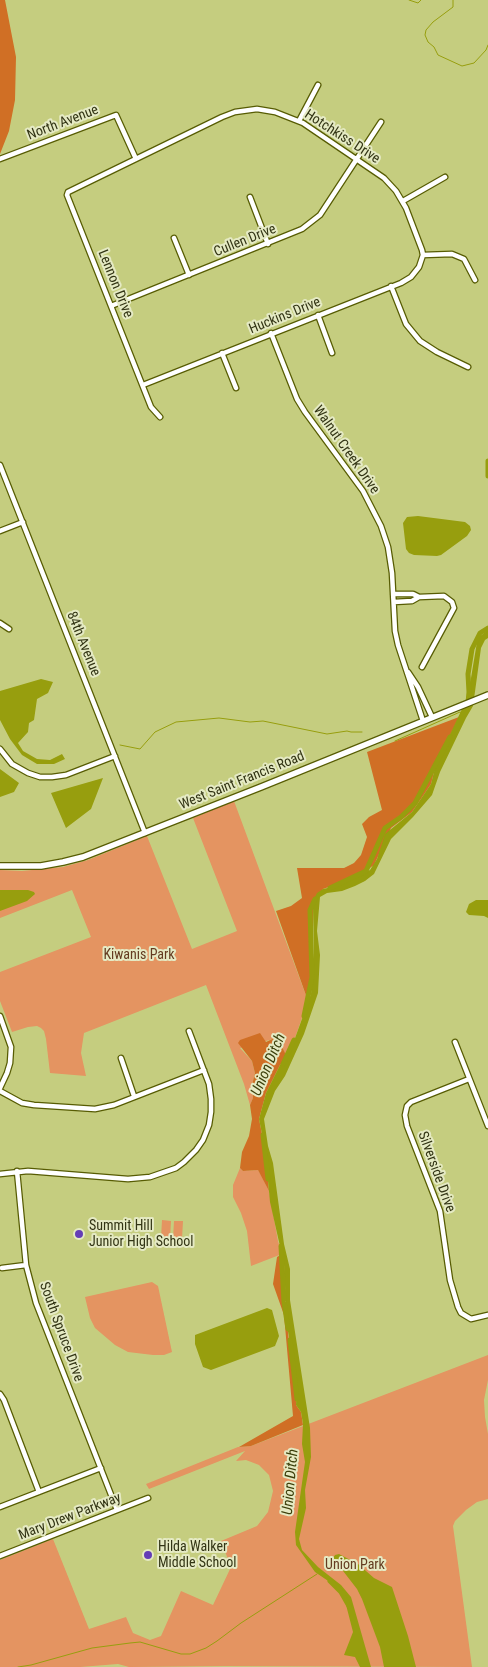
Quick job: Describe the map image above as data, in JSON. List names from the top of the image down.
{
  "streets": {
    "street": [
      "North Avenue",
      "Hotchkiss Drive",
      "Cullen Drive",
      "Lennon Drive",
      "Huckins Drive",
      "Walnut Creek Drive",
      "84th Avenue",
      "West Saint Francis Road",
      "Silverside Drive",
      "South Spruce Drive",
      "Mary Drew Parkway"
    ]
  },
  "crossings": [
    ["North Avenue", "Hotchkiss Drive"],
    ["Hotchkiss Drive", "Cullen Drive"],
    ["Hotchkiss Drive", "Lennon Drive"],
    ["Hotchkiss Drive", "Huckins Drive"],
    ["Cullen Drive", "Lennon Drive"],
    ["Lennon Drive", "Huckins Drive"],
    ["Huckins Drive", "Walnut Creek Drive"],
    ["Walnut Creek Drive", "West Saint Francis Road"],
    ["84th Avenue", "West Saint Francis Road"],
    ["South Spruce Drive", "Mary Drew Parkway"]
  ],
  "water": ["Union Ditch"],
  "parks": ["Kiwanis Park", "Union Park"],
  "places": ["Summit Hill Junior High School", "Hilda Walker Middle School"]
}
